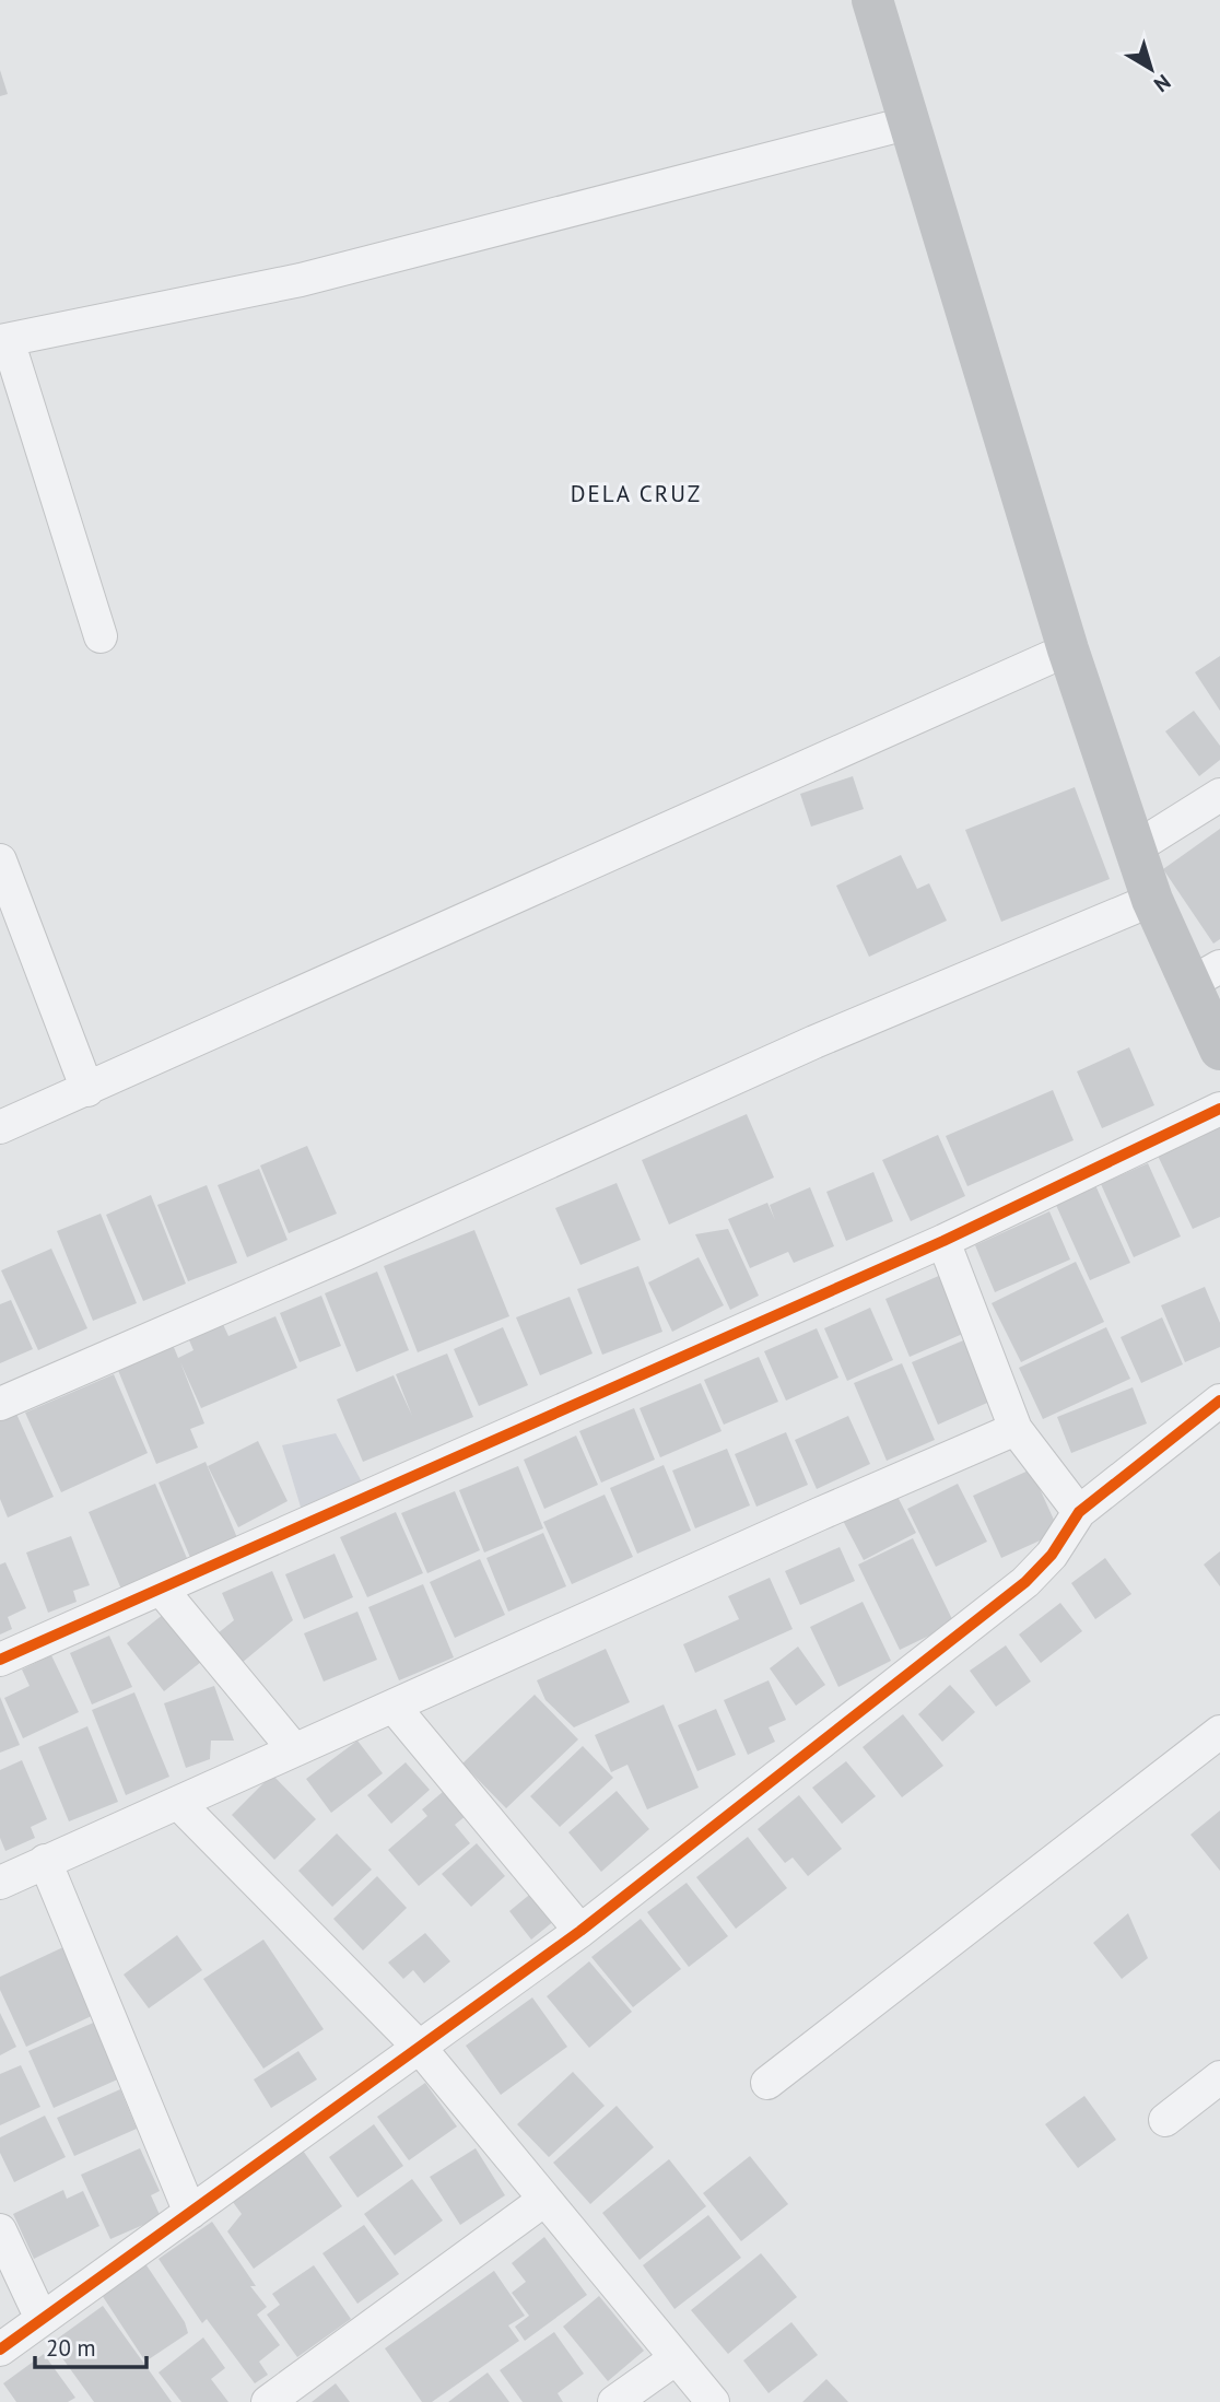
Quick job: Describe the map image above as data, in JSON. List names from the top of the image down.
{
  "districts": ["DELA CRUZ"],
  "scale_bar": "20 m",
  "north": "bottom right"
}
